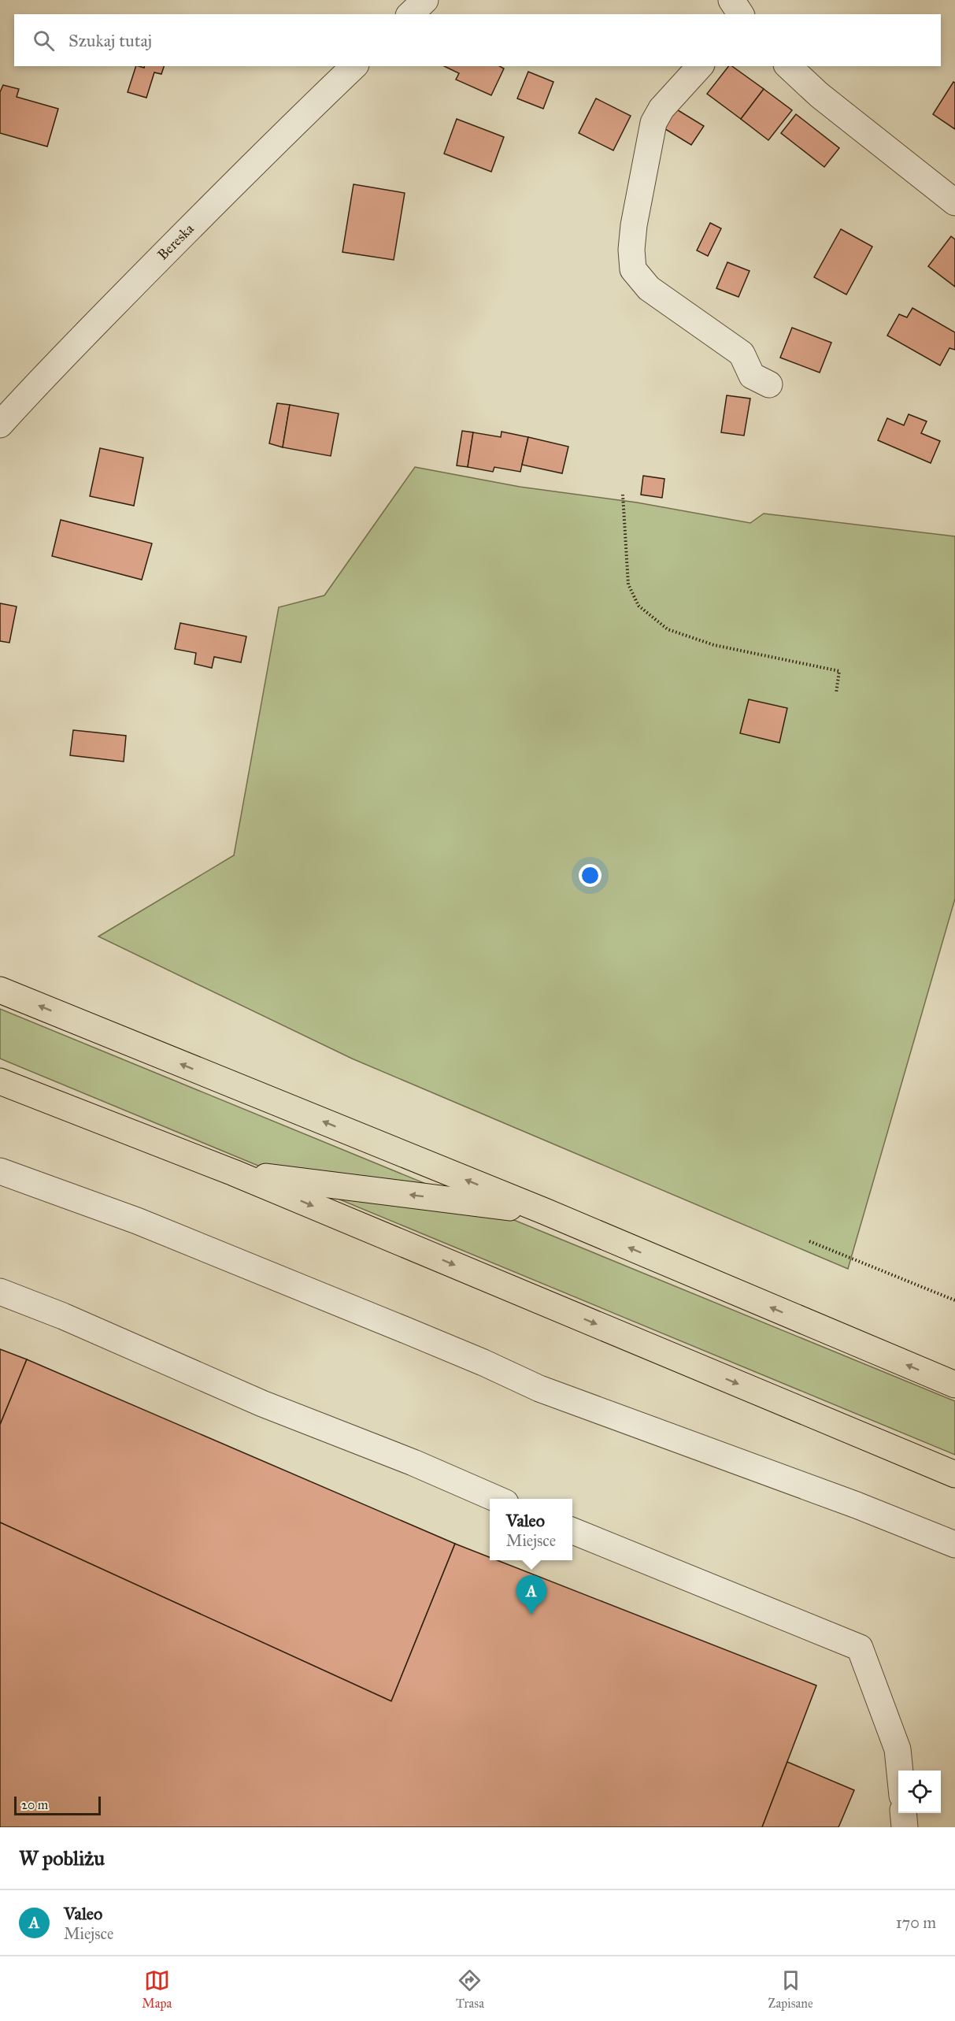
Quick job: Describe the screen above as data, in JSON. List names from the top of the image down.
{
  "streets": {
    "street": ["Bereska"]
  },
  "scale_bar": "20 m",
  "page": {
    "search": "Szukaj tutaj",
    "popup": ["Valeo", "Miejsce"],
    "pins": "A",
    "scale": "20 m",
    "heading": "W pobliżu",
    "list": [
      {
        "mark": "A",
        "name": "Valeo",
        "note": "Miejsce",
        "value": "170 m"
      }
    ],
    "nav": ["Mapa", "Trasa", "Zapisane"]
  }
}
